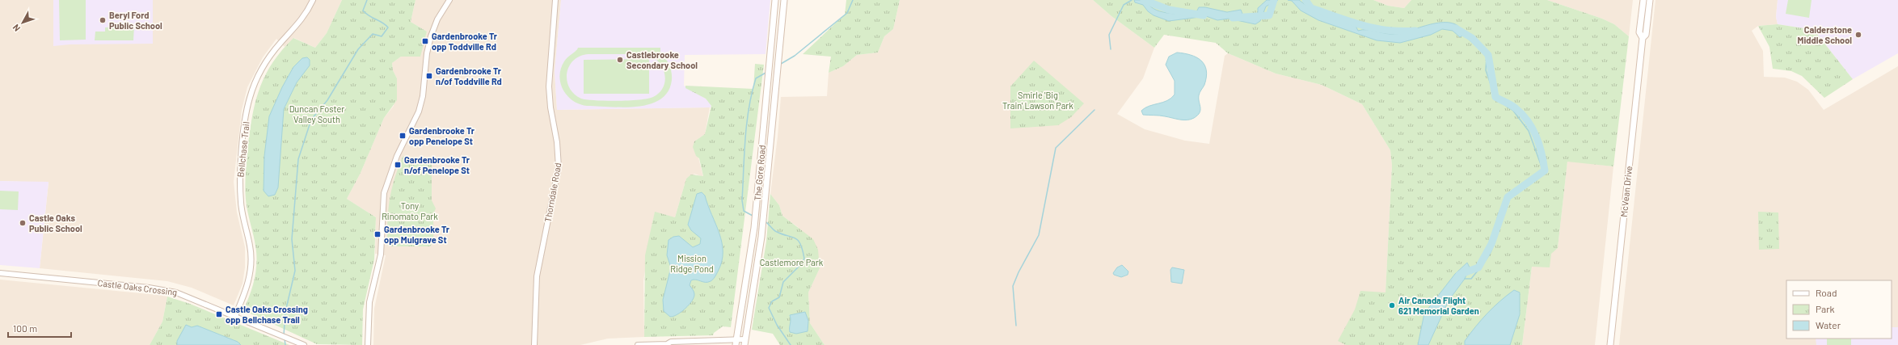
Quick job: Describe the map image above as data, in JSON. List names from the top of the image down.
{
  "streets": {
    "main road": ["The Gore Road", "McVean Drive"],
    "street": ["Bellchase Trail", "Thorndale Road", "Castle Oaks Crossing"]
  },
  "crossings": [
    ["Bellchase Trail", "Castle Oaks Crossing"]
  ],
  "parks": [
    "Smirle 'Big Train' Lawson Park",
    "Duncan Foster Valley South",
    "Tony Rinomato Park",
    "Mission Ridge Pond",
    "Castlemore Park"
  ],
  "places": {
    "other": [
      "Beryl Ford Public School",
      "Calderstone Middle School",
      "Castlebrooke Secondary School",
      "Castle Oaks Public School",
      "Air Canada Flight 621 Memorial Garden"
    ],
    "transit": [
      "Gardenbrooke Tr opp Toddville Rd",
      "Gardenbrooke Tr n/of Toddville Rd",
      "Gardenbrooke Tr opp Penelope St",
      "Gardenbrooke Tr n/of Penelope St",
      "Gardenbrooke Tr opp Mulgrave St",
      "Castle Oaks Crossing opp Bellchase Trail"
    ]
  },
  "legend": ["Road", "Park", "Water"],
  "scale_bar": "100 m",
  "north": "bottom left"
}
